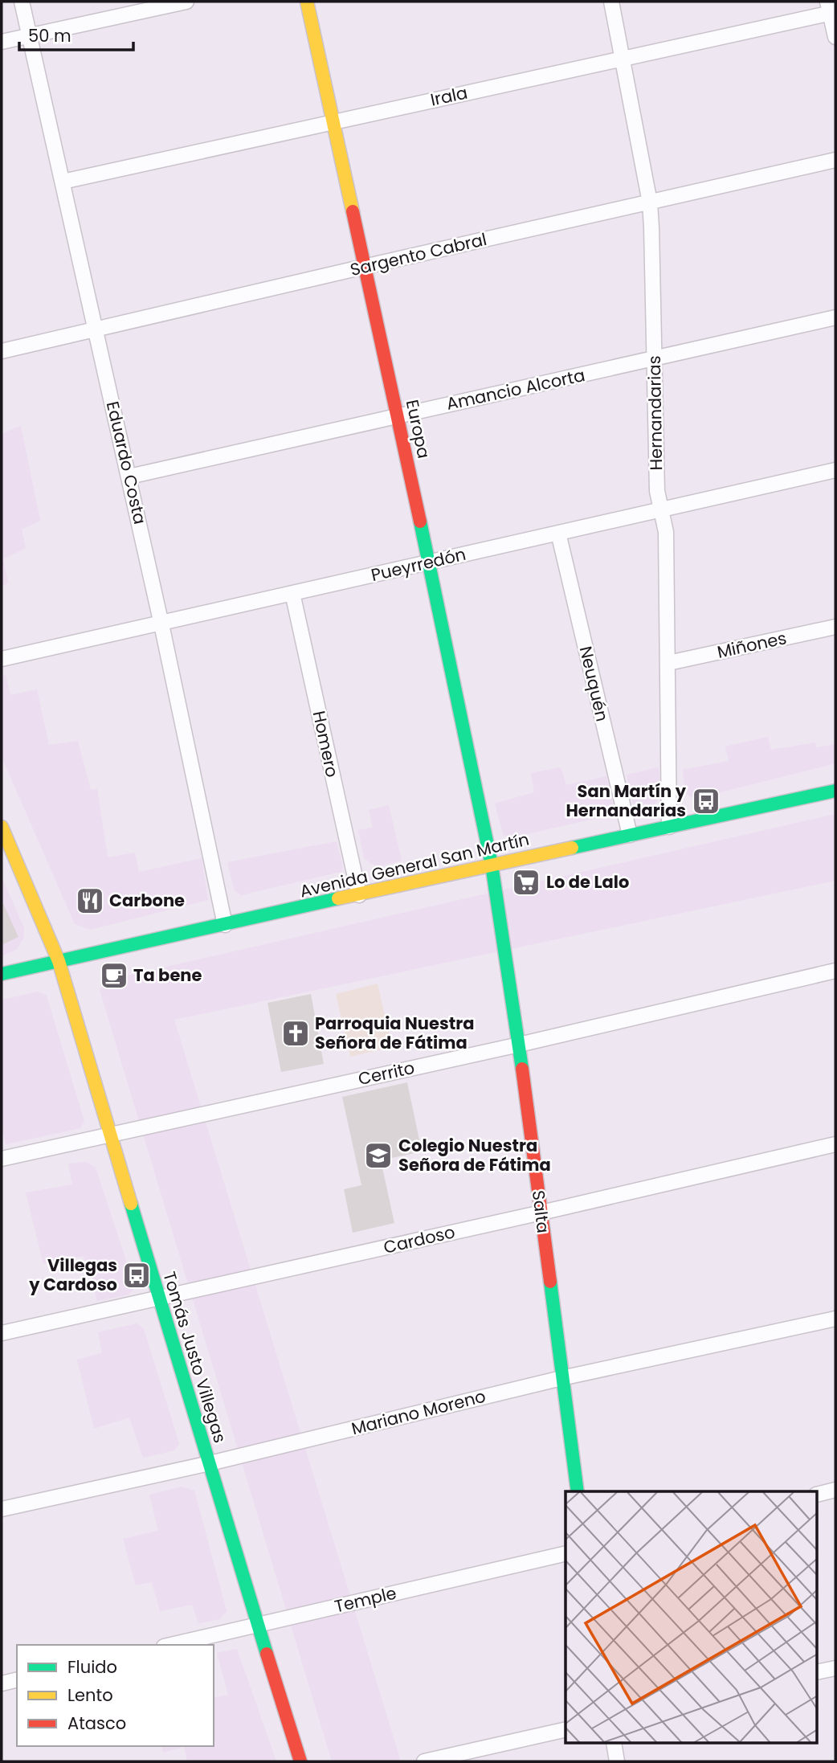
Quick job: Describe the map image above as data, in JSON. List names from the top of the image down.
{
  "streets": {
    "main road": [
      "Europa",
      "Avenida General San Martín",
      "Salta",
      "Tomás Justo Villegas"
    ],
    "street": [
      "Irala",
      "Sargento Cabral",
      "Amancio Alcorta",
      "Hernandarias",
      "Eduardo Costa",
      "Pueyrredón",
      "Miñones",
      "Neuquén",
      "Homero",
      "Cerrito",
      "Cardoso",
      "Mariano Moreno",
      "Temple"
    ]
  },
  "crossings": [
    ["Irala", "Hernandarias"],
    ["Irala", "Europa"],
    ["Irala", "Eduardo Costa"],
    ["Sargento Cabral", "Hernandarias"],
    ["Sargento Cabral", "Europa"],
    ["Sargento Cabral", "Eduardo Costa"],
    ["Amancio Alcorta", "Hernandarias"],
    ["Amancio Alcorta", "Europa"],
    ["Amancio Alcorta", "Eduardo Costa"],
    ["Hernandarias", "Pueyrredón"],
    ["Hernandarias", "Miñones"],
    ["Hernandarias", "Avenida General San Martín"],
    ["Europa", "Pueyrredón"],
    ["Europa", "Avenida General San Martín"],
    ["Europa", "Salta"],
    ["Eduardo Costa", "Pueyrredón"],
    ["Eduardo Costa", "Avenida General San Martín"],
    ["Pueyrredón", "Neuquén"],
    ["Pueyrredón", "Homero"],
    ["Neuquén", "Avenida General San Martín"],
    ["Homero", "Avenida General San Martín"],
    ["Avenida General San Martín", "Salta"],
    ["Avenida General San Martín", "Tomás Justo Villegas"],
    ["Cerrito", "Salta"],
    ["Cerrito", "Tomás Justo Villegas"],
    ["Salta", "Cardoso"],
    ["Salta", "Mariano Moreno"],
    ["Cardoso", "Tomás Justo Villegas"],
    ["Tomás Justo Villegas", "Mariano Moreno"],
    ["Tomás Justo Villegas", "Temple"]
  ],
  "places": {
    "bus stop": ["San Martín y Hernandarias", "Villegas y Cardoso"],
    "supermarket": ["Lo de Lalo"],
    "restaurant": ["Carbone"],
    "cafe": ["Ta bene"],
    "church": ["Parroquia Nuestra Señora de Fátima"],
    "school or university": ["Colegio Nuestra Señora de Fátima"]
  },
  "legend": ["Fluido", "Lento", "Atasco"],
  "scale_bar": "50 m"
}
